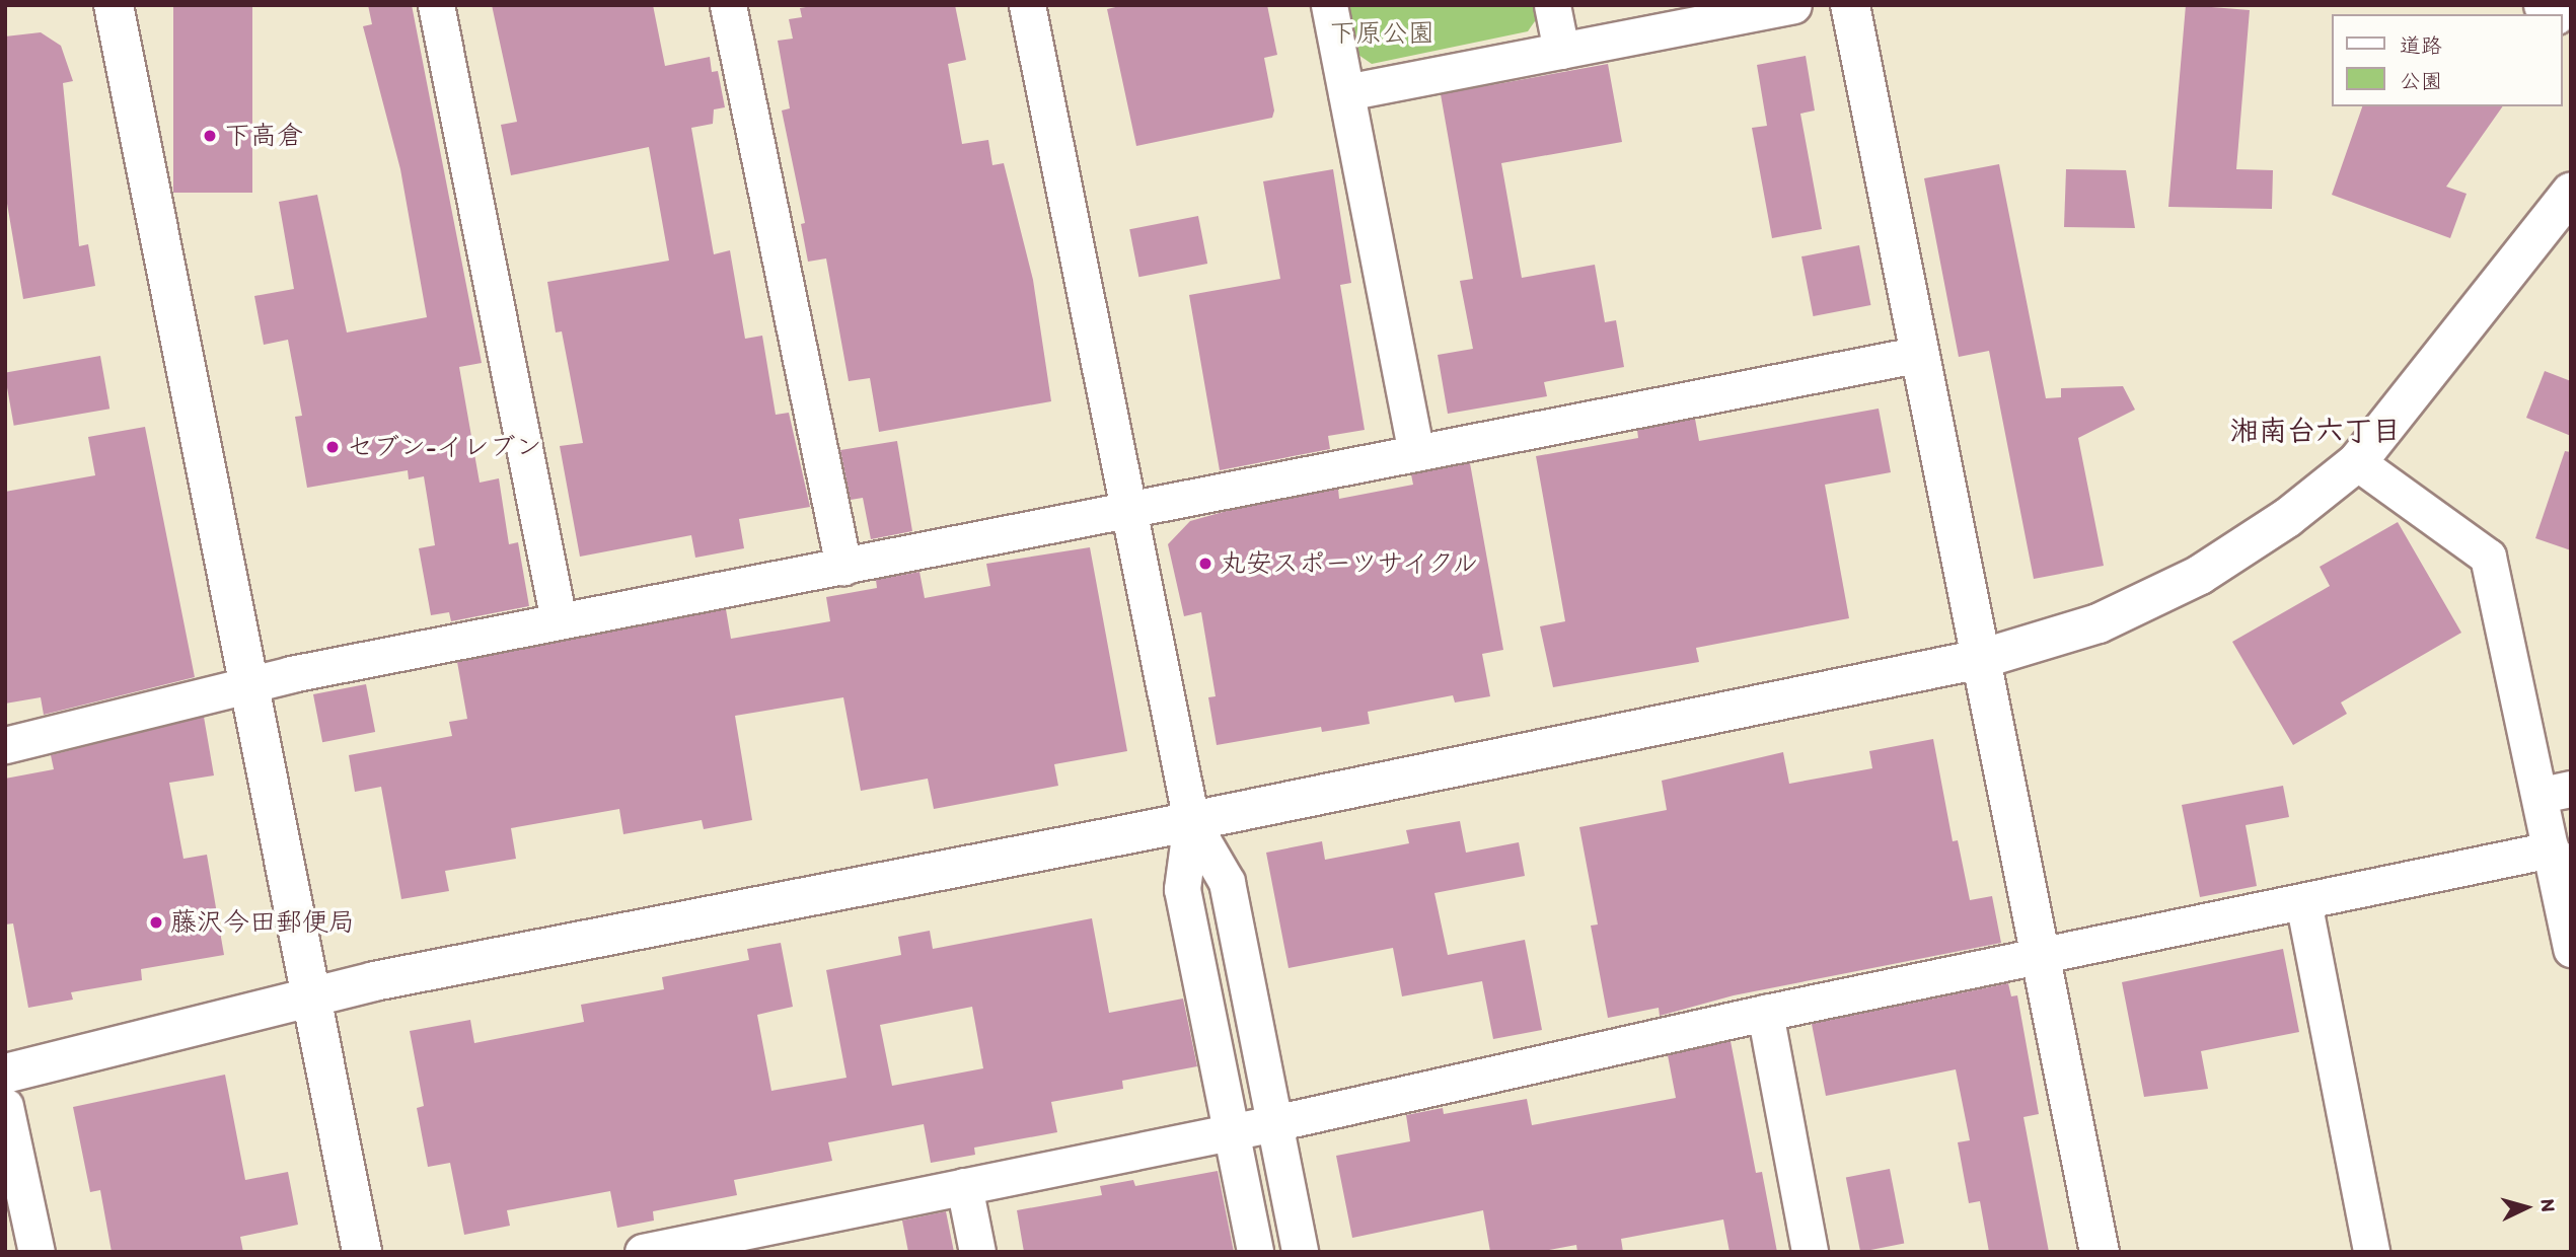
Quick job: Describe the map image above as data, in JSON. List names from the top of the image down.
{
  "districts": ["湘南台六丁目"],
  "parks": ["下原公園"],
  "places": [
    "下高倉",
    "セブン-イレブン",
    "丸安スポーツサイクル",
    "藤沢今田郵便局"
  ],
  "legend": ["道路", "公園"],
  "north": "right"
}
